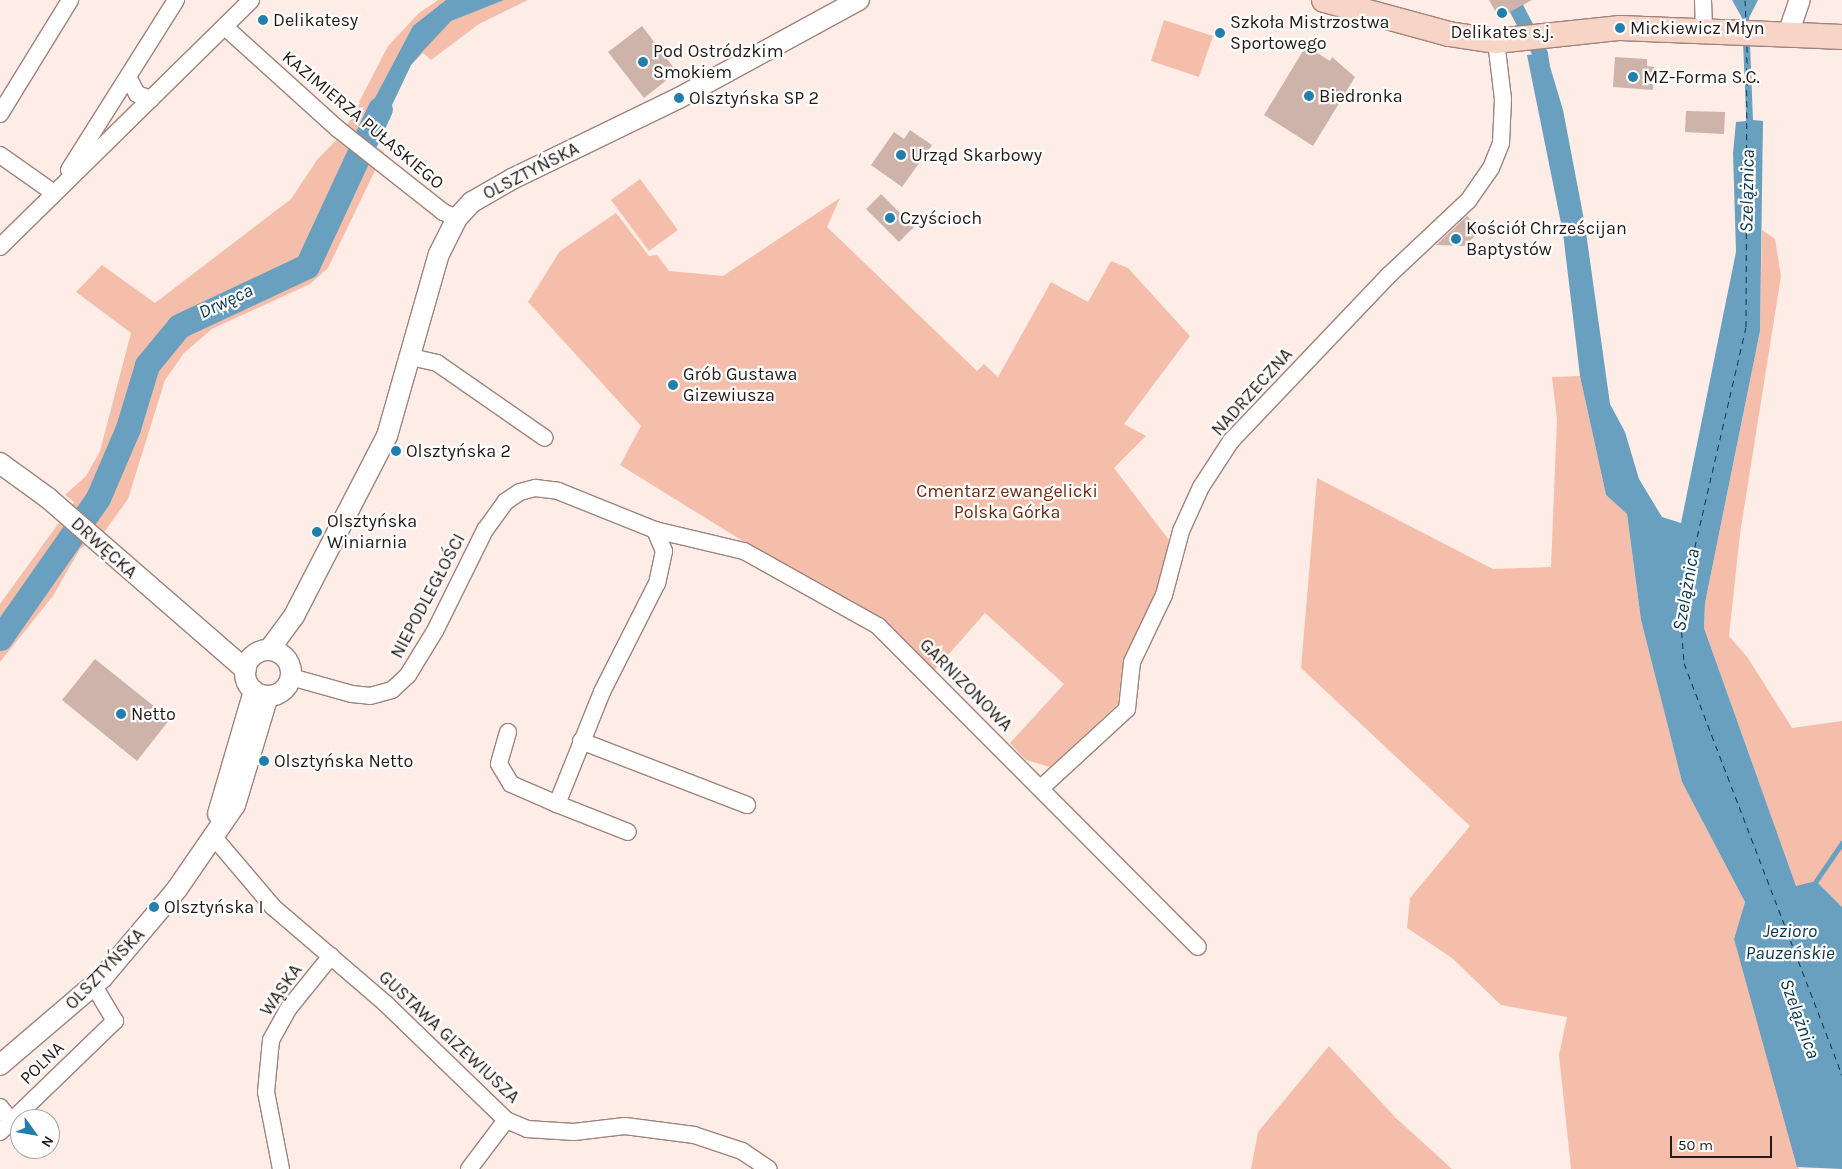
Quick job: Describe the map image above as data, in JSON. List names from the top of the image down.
{
  "streets": {
    "street": [
      "KAZIMIERZA PUŁASKIEGO",
      "OLSZTYŃSKA",
      "NADRZECZNA",
      "DRWĘCKA",
      "NIEPODLEGŁOŚCI",
      "GARNIZONOWA",
      "WĄSKA",
      "GUSTAWA GIZEWIUSZA",
      "POLNA"
    ]
  },
  "crossings": [
    ["KAZIMIERZA PUŁASKIEGO", "OLSZTYŃSKA"],
    ["OLSZTYŃSKA", "DRWĘCKA"],
    ["OLSZTYŃSKA", "GUSTAWA GIZEWIUSZA"],
    ["OLSZTYŃSKA", "POLNA"],
    ["NADRZECZNA", "GARNIZONOWA"],
    ["NIEPODLEGŁOŚCI", "GARNIZONOWA"],
    ["WĄSKA", "GUSTAWA GIZEWIUSZA"]
  ],
  "water": ["Szelążnica", "Drwęca", "Jezioro Pauzeńskie"],
  "parks": ["Cmentarz ewangelicki Polska Górka"],
  "places": [
    "Delikates s.j.",
    "Delikatesy",
    "Mickiewicz Młyn",
    "Szkoła Mistrzostwa Sportowego",
    "Pod Ostródzkim Smokiem",
    "MZ-Forma S.C.",
    "Biedronka",
    "Olsztyńska SP 2",
    "Urząd Skarbowy",
    "Czyścioch",
    "Kościół Chrześcijan Baptystów",
    "Grób Gustawa Gizewiusza",
    "Olsztyńska 2",
    "Olsztyńska Winiarnia",
    "Netto",
    "Olsztyńska Netto",
    "Olsztyńska I"
  ],
  "scale_bar": "50 m",
  "north": "bottom right"
}
